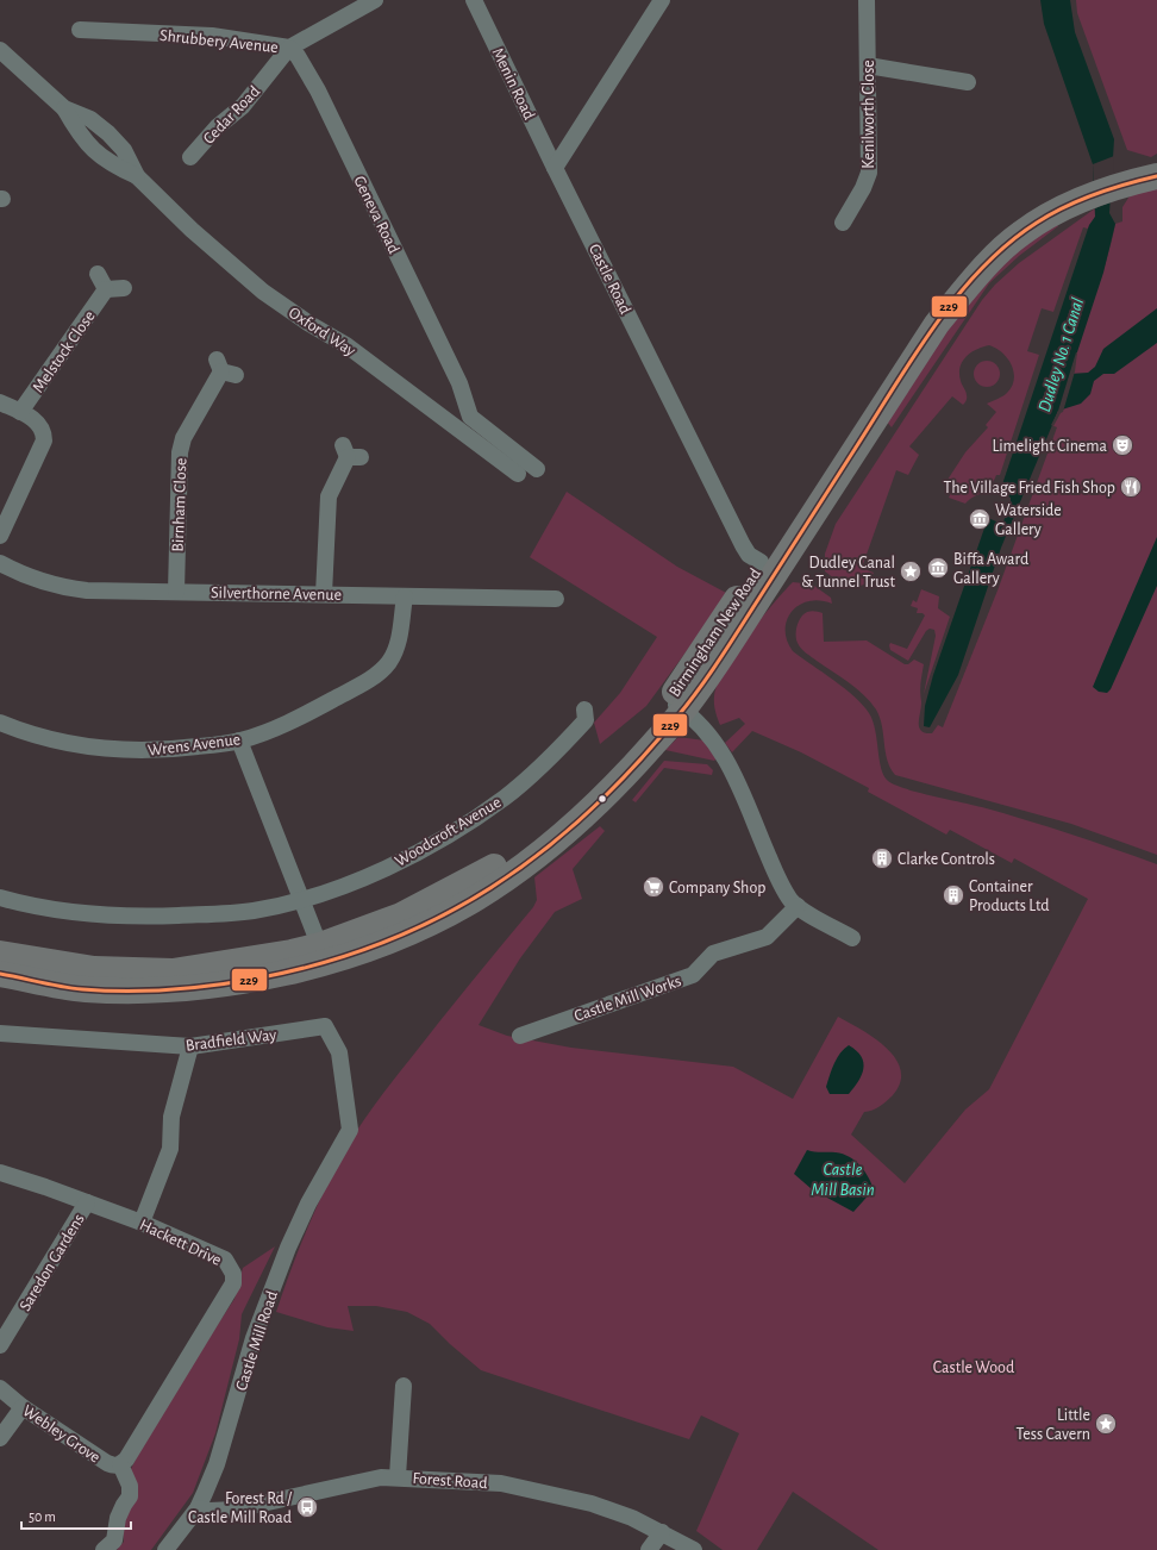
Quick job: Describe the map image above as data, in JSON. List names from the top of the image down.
{
  "streets": {
    "highway": ["Birmingham New Road"],
    "street": [
      "Shrubbery Avenue",
      "Menin Road",
      "Cedar Road",
      "Kenilworth Close",
      "Geneva Road",
      "Castle Road",
      "Oxford Way",
      "Melstock Close",
      "Birnham Close",
      "Silverthorne Avenue",
      "Wrens Avenue",
      "Woodcroft Avenue",
      "Castle Mill Works",
      "Bradfield Way",
      "Hackett Drive",
      "Saredon Gardens",
      "Castle Mill Road",
      "Webley Grove",
      "Forest Road"
    ]
  },
  "crossings": [
    ["Shrubbery Avenue", "Cedar Road"],
    ["Shrubbery Avenue", "Geneva Road"],
    ["Menin Road", "Castle Road"],
    ["Cedar Road", "Geneva Road"],
    ["Castle Road", "Birmingham New Road"],
    ["Birnham Close", "Silverthorne Avenue"],
    ["Silverthorne Avenue", "Wrens Avenue"],
    ["Bradfield Way", "Castle Mill Road"],
    ["Hackett Drive", "Saredon Gardens"],
    ["Hackett Drive", "Webley Grove"],
    ["Castle Mill Road", "Forest Road"]
  ],
  "water": ["Dudley No. 1 Canal", "Castle Mill Basin"],
  "parks": ["Castle Wood"],
  "places": {
    "theatre": ["Limelight Cinema"],
    "restaurant": ["The Village Fried Fish Shop"],
    "museum": ["Waterside Gallery", "Biffa Award Gallery"],
    "place": ["Dudley Canal & Tunnel Trust", "Little Tess Cavern"],
    "building": ["Clarke Controls", "Container Products Ltd"],
    "supermarket": ["Company Shop"],
    "bus stop": ["Forest Rd / Castle Mill Road"]
  },
  "lines": ["transit line 229"],
  "scale_bar": "50 m"
}
